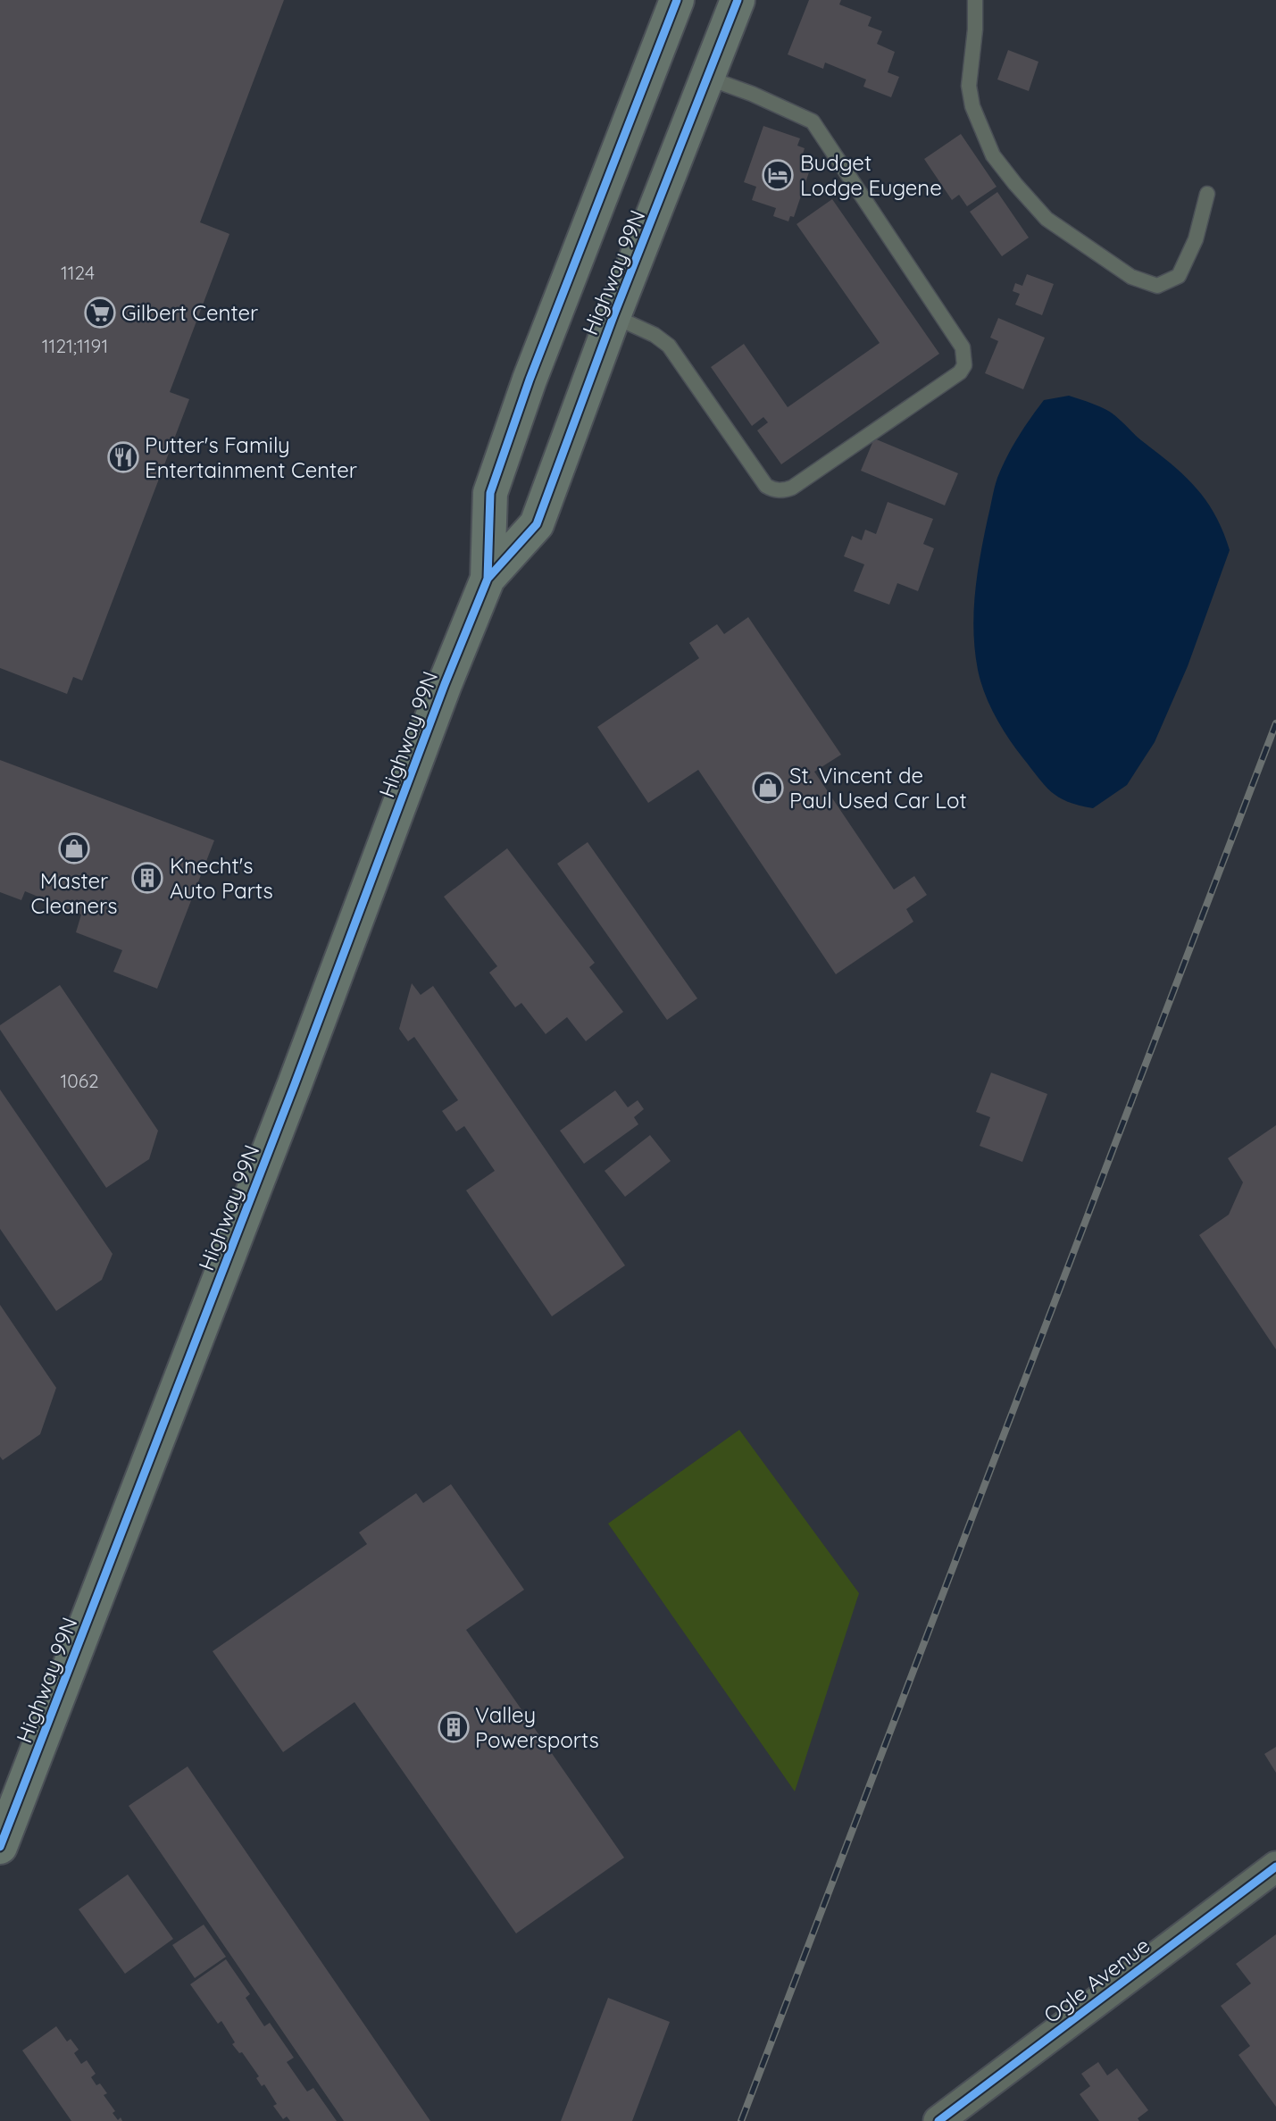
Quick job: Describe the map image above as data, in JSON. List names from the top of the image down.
{
  "streets": {
    "main road": ["Highway 99N"],
    "street": ["Ogle Avenue"]
  },
  "places": {
    "hotel": ["Budget Lodge Eugene"],
    "supermarket": ["Gilbert Center"],
    "restaurant": ["Putter's Family Entertainment Center"],
    "shop": ["St. Vincent de Paul Used Car Lot", "Master Cleaners"],
    "building": ["Knecht's Auto Parts", "Valley Powersports"]
  },
  "house_numbers": ["1124", "1121;1191", "1062"]
}
